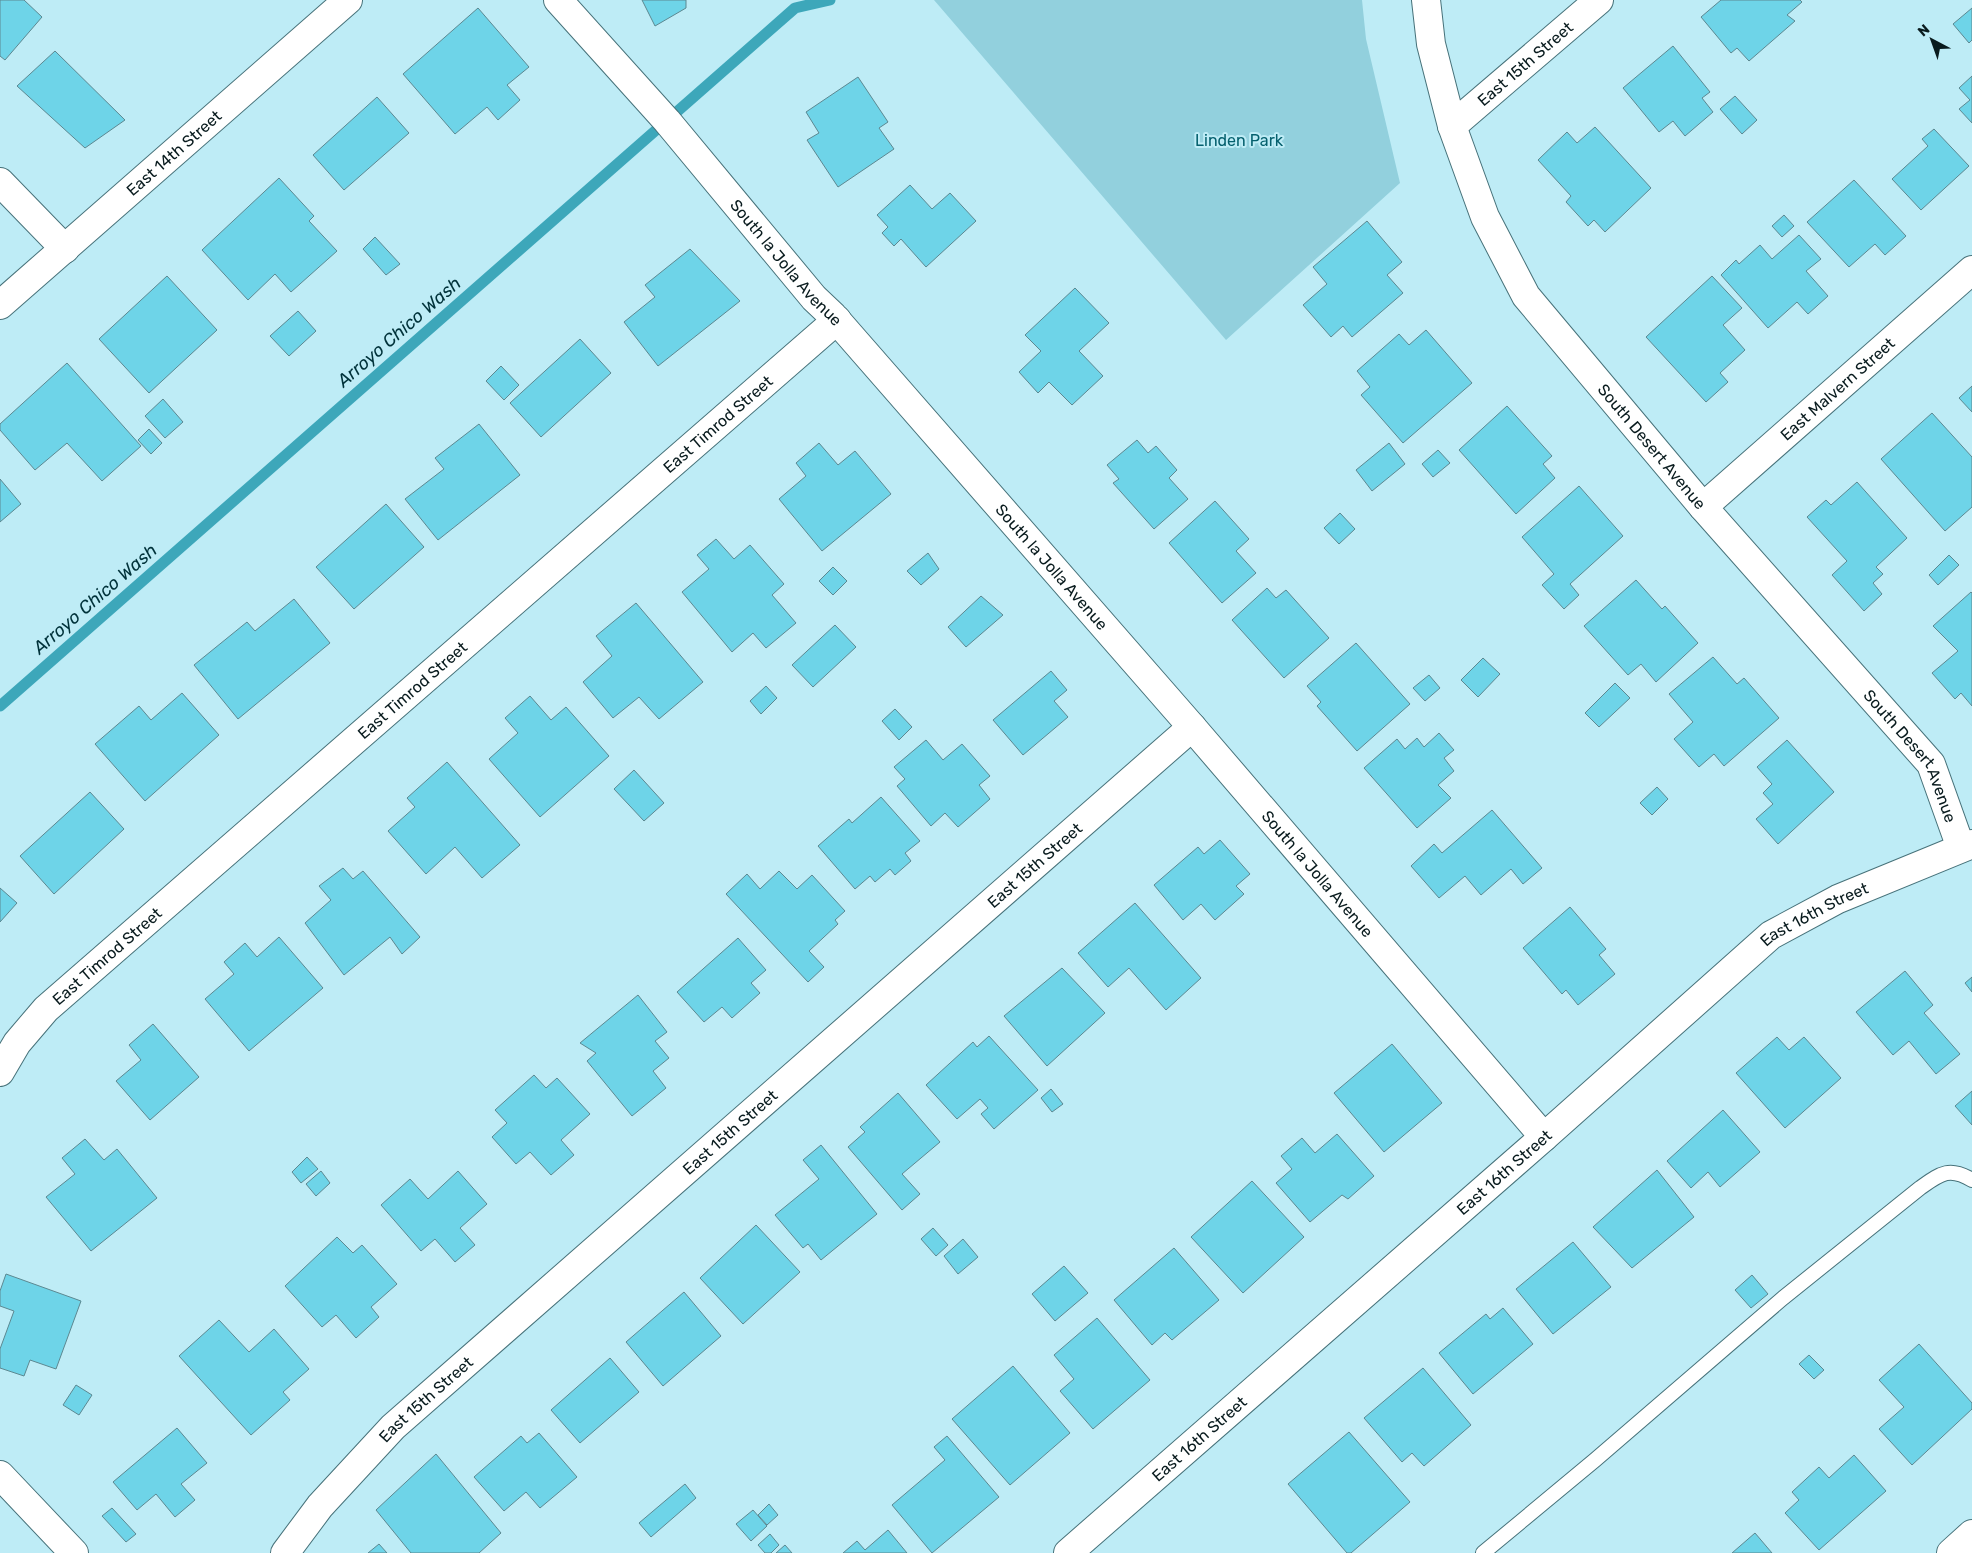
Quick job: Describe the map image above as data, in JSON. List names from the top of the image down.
{
  "streets": {
    "street": [
      "East 15th Street",
      "East 14th Street",
      "South la Jolla Avenue",
      "East Malvern Street",
      "East Timrod Street",
      "South Desert Avenue",
      "East 16th Street"
    ]
  },
  "crossings": [
    ["East 15th Street", "South la Jolla Avenue"],
    ["East 15th Street", "South Desert Avenue"],
    ["South la Jolla Avenue", "East Timrod Street"],
    ["South la Jolla Avenue", "East 16th Street"],
    ["East Malvern Street", "South Desert Avenue"],
    ["South Desert Avenue", "East 16th Street"]
  ],
  "water": ["Arroyo Chico Wash"],
  "parks": ["Linden Park"],
  "north": "top left"
}
